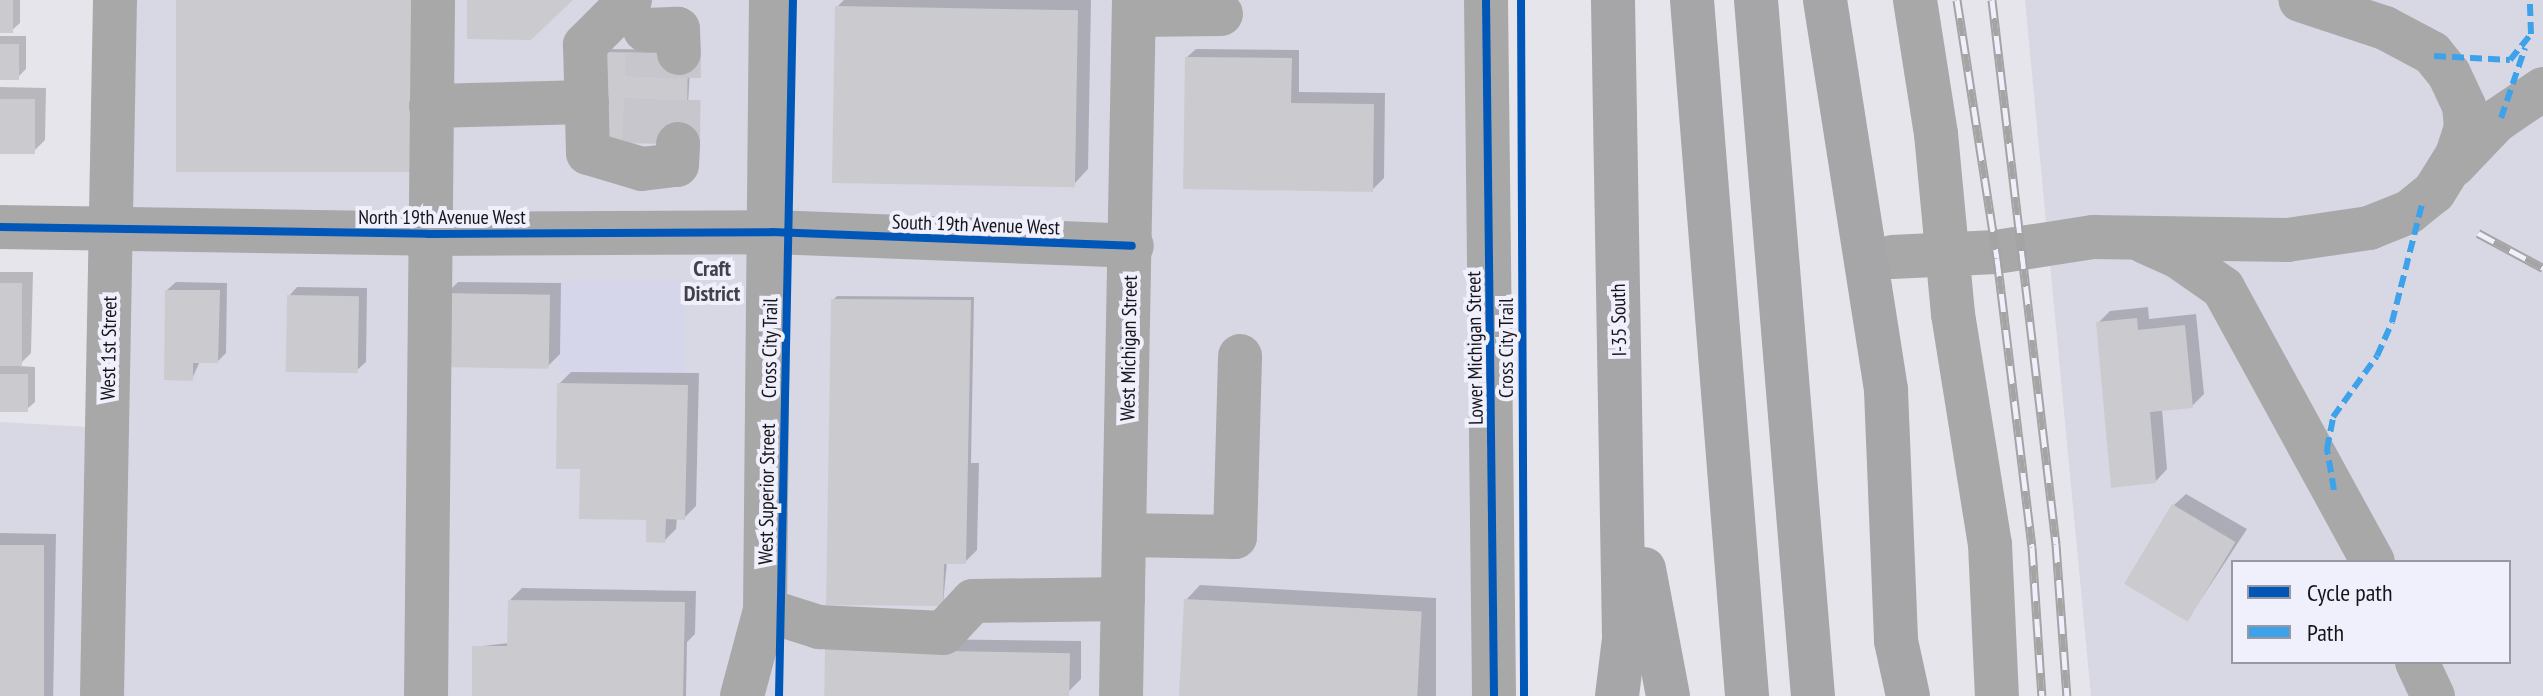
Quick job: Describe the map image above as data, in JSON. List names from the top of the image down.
{
  "streets": {
    "highway": ["I-35 South"],
    "street": [
      "North 19th Avenue West",
      "South 19th Avenue West",
      "West 1st Street",
      "West Michigan Street",
      "Lower Michigan Street",
      "West Superior Street"
    ],
    "cycle path": ["Cross City Trail"]
  },
  "crossings": [
    ["North 19th Avenue West", "South 19th Avenue West"],
    ["North 19th Avenue West", "West 1st Street"],
    ["North 19th Avenue West", "West Superior Street"],
    ["South 19th Avenue West", "West Michigan Street"],
    ["South 19th Avenue West", "West Superior Street"]
  ],
  "districts": ["Craft District"],
  "legend": ["Cycle path", "Path"]
}
